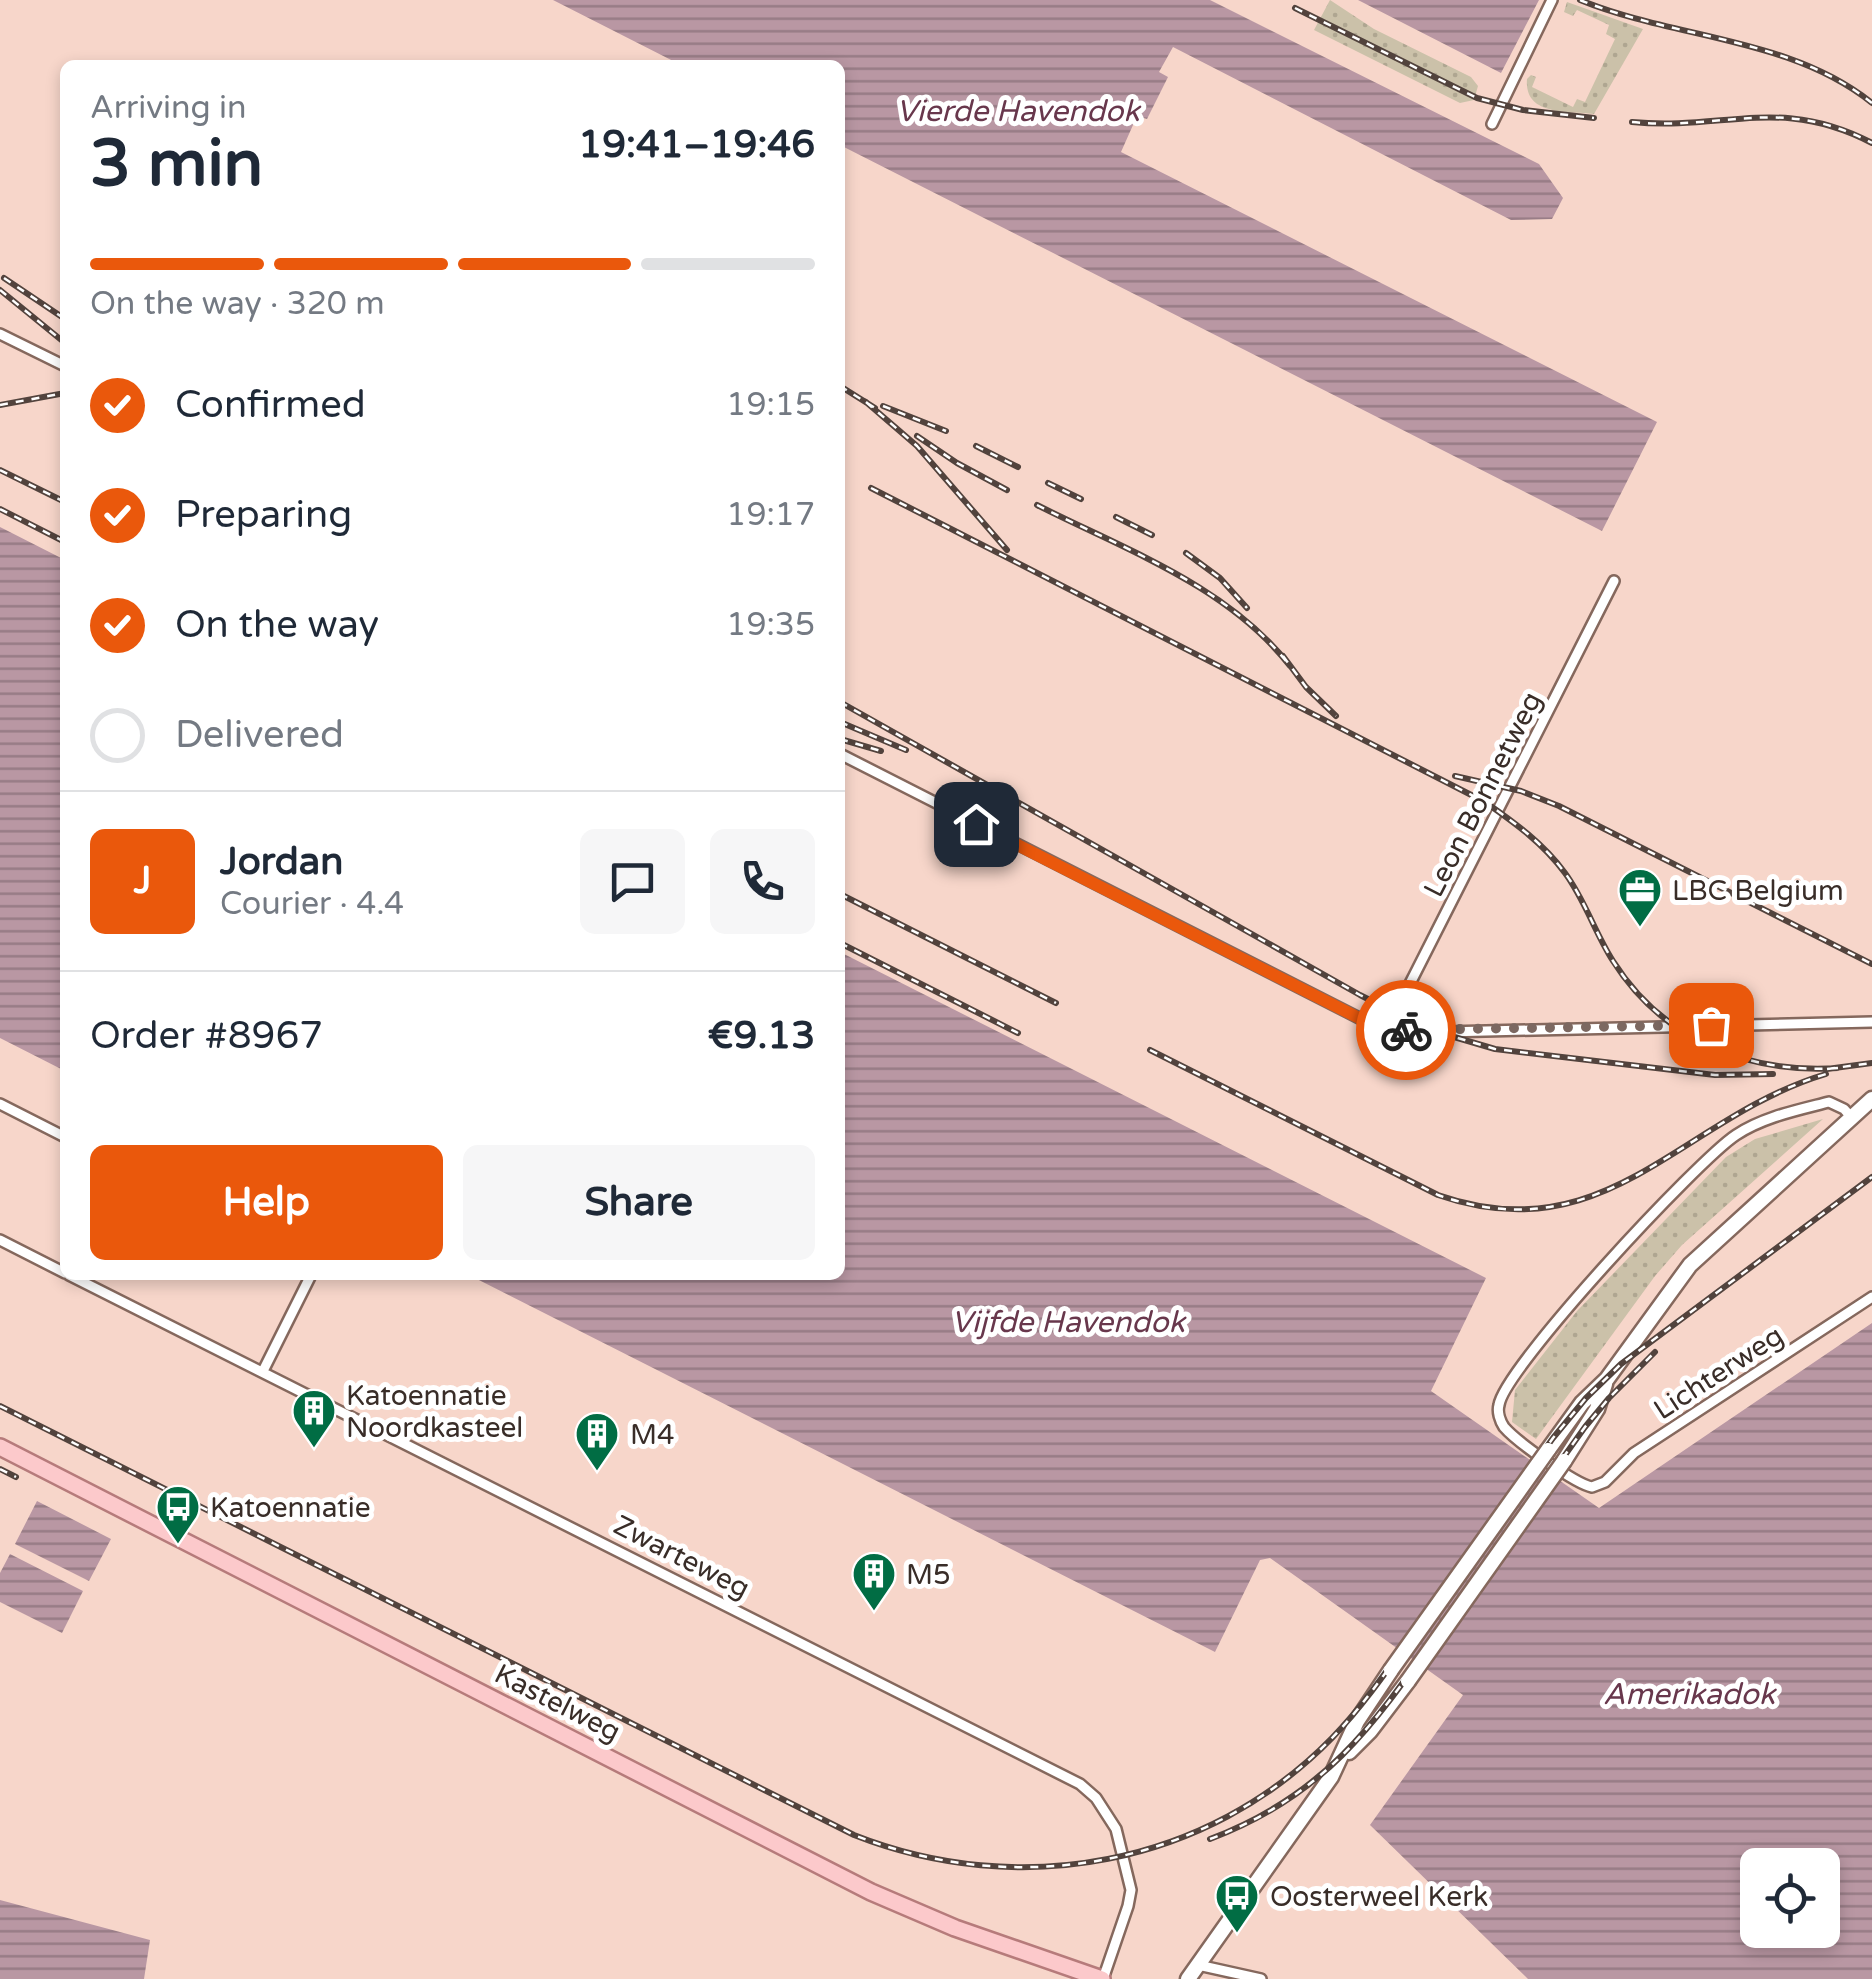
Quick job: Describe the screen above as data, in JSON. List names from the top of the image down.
{
  "streets": {
    "main road": ["Kastelweg"],
    "street": ["Leon Bonnetweg", "Lichterweg", "Zwarteweg"]
  },
  "crossings": [
    ["Zwarteweg", "Kastelweg"]
  ],
  "water": ["Vierde Havendok", "Vijfde Havendok", "Amerikadok"],
  "places": {
    "office": ["LBC Belgium"],
    "building": ["Katoennatie Noordkasteel", "M4", "M5"],
    "bus stop": ["Katoennatie", "Oosterweel Kerk"]
  },
  "page": {
    "heading": ["3 min", "Arriving in", "19:41–19:46"],
    "panel": [
      "Jordan",
      "Courier · 4.4",
      "Order #8967",
      "€9.13"
    ],
    "bar": "On the way · 320 m",
    "list": [
      ["Confirmed", "19:15"],
      ["Preparing", "19:17"],
      ["On the way", "19:35"],
      "Delivered"
    ],
    "round": "J",
    "buttons": ["Help", "Share"]
  }
}
